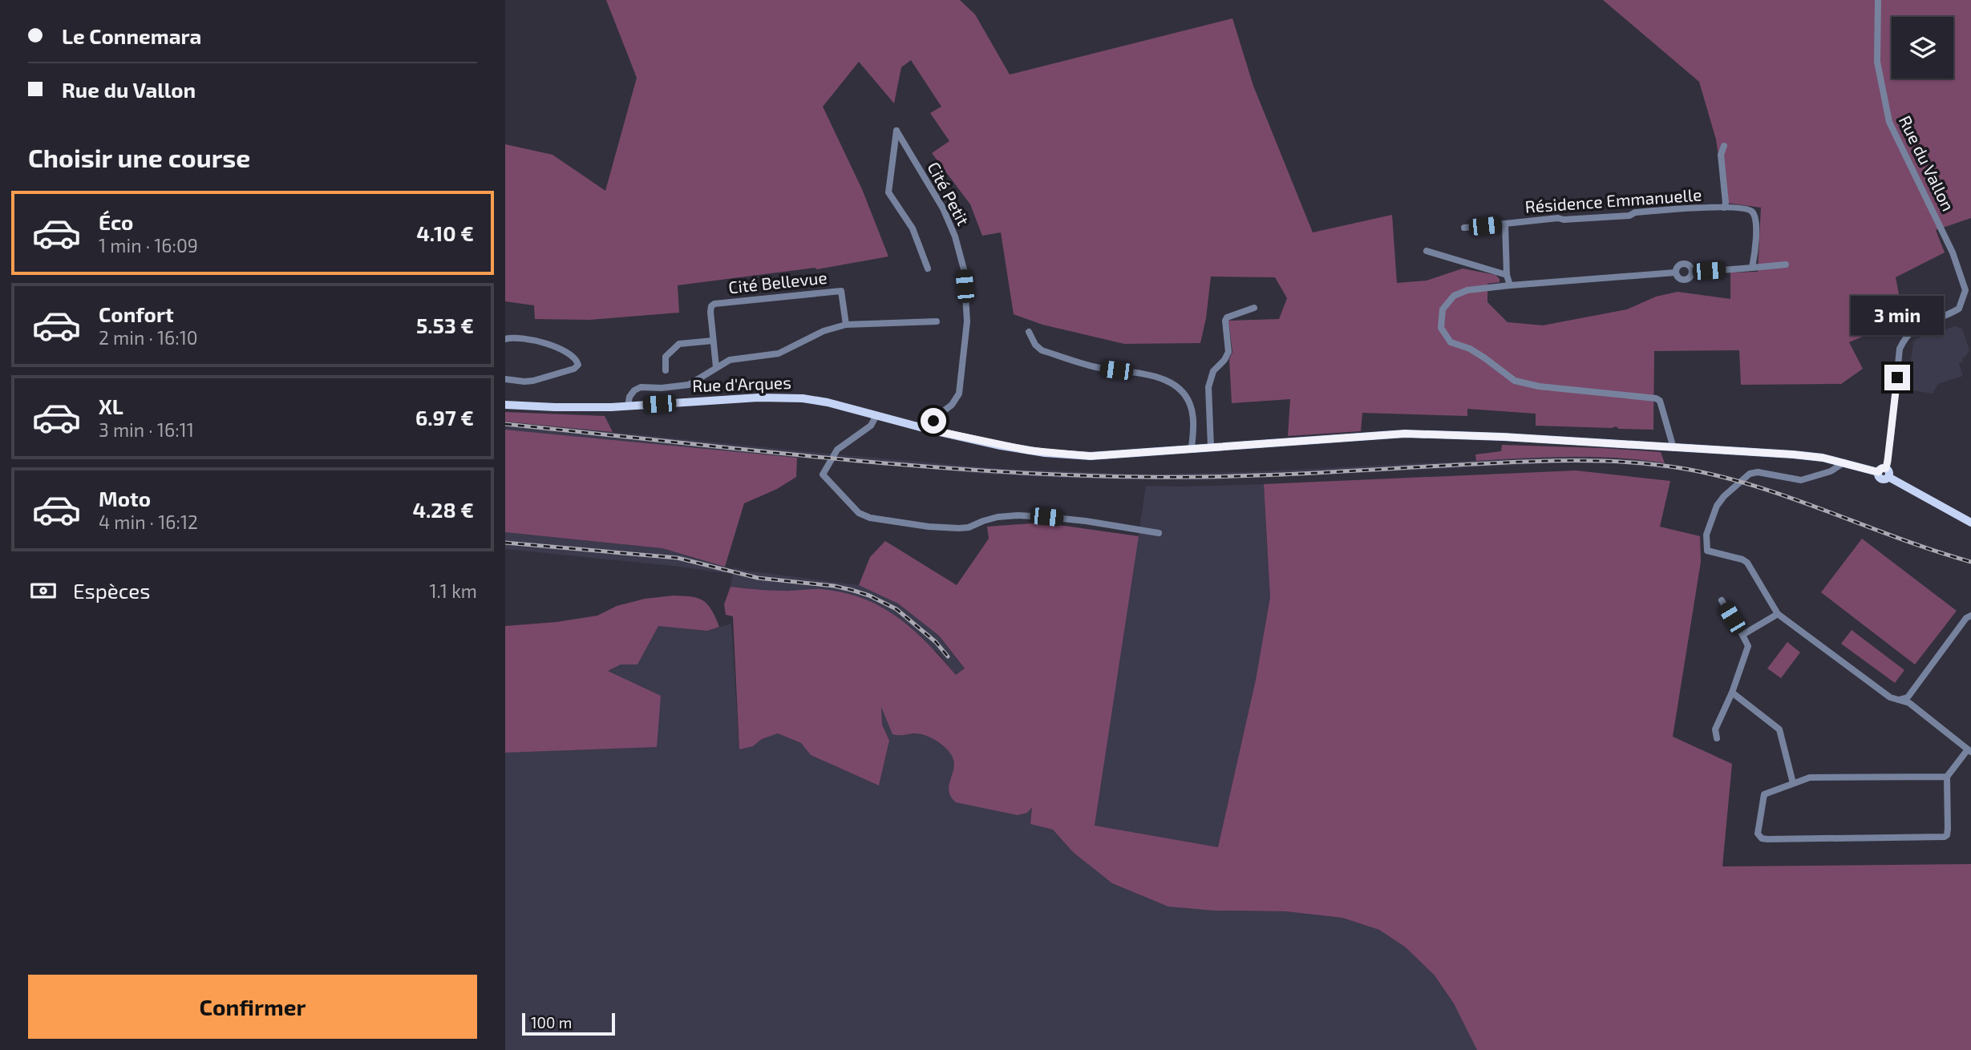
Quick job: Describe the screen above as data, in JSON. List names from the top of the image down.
{
  "streets": {
    "main road": ["Rue d'Arques"],
    "street": [
      "Rue du Vallon",
      "Cité Petit",
      "Résidence Emmanuelle",
      "Cité Bellevue"
    ]
  },
  "crossings": [
    ["Rue du Vallon", "Rue d'Arques"],
    ["Cité Petit", "Rue d'Arques"]
  ],
  "scale_bar": "100 m",
  "page": {
    "banner": ["Le Connemara", "Rue du Vallon"],
    "heading": "Choisir une course",
    "list": [
      {
        "name": "Éco",
        "note": "1 min · 16:09",
        "value": "4.10 €"
      },
      {
        "name": "Confort",
        "note": "2 min · 16:10",
        "value": "5.53 €"
      },
      {
        "name": "XL",
        "note": "3 min · 16:11",
        "value": "6.97 €"
      },
      {
        "name": "Moto",
        "note": "4 min · 16:12",
        "value": "4.28 €"
      }
    ],
    "bubble": "3 min",
    "pay": ["Espèces", "1.1 km"],
    "buttons": "Confirmer",
    "scale": "100 m"
  }
}
